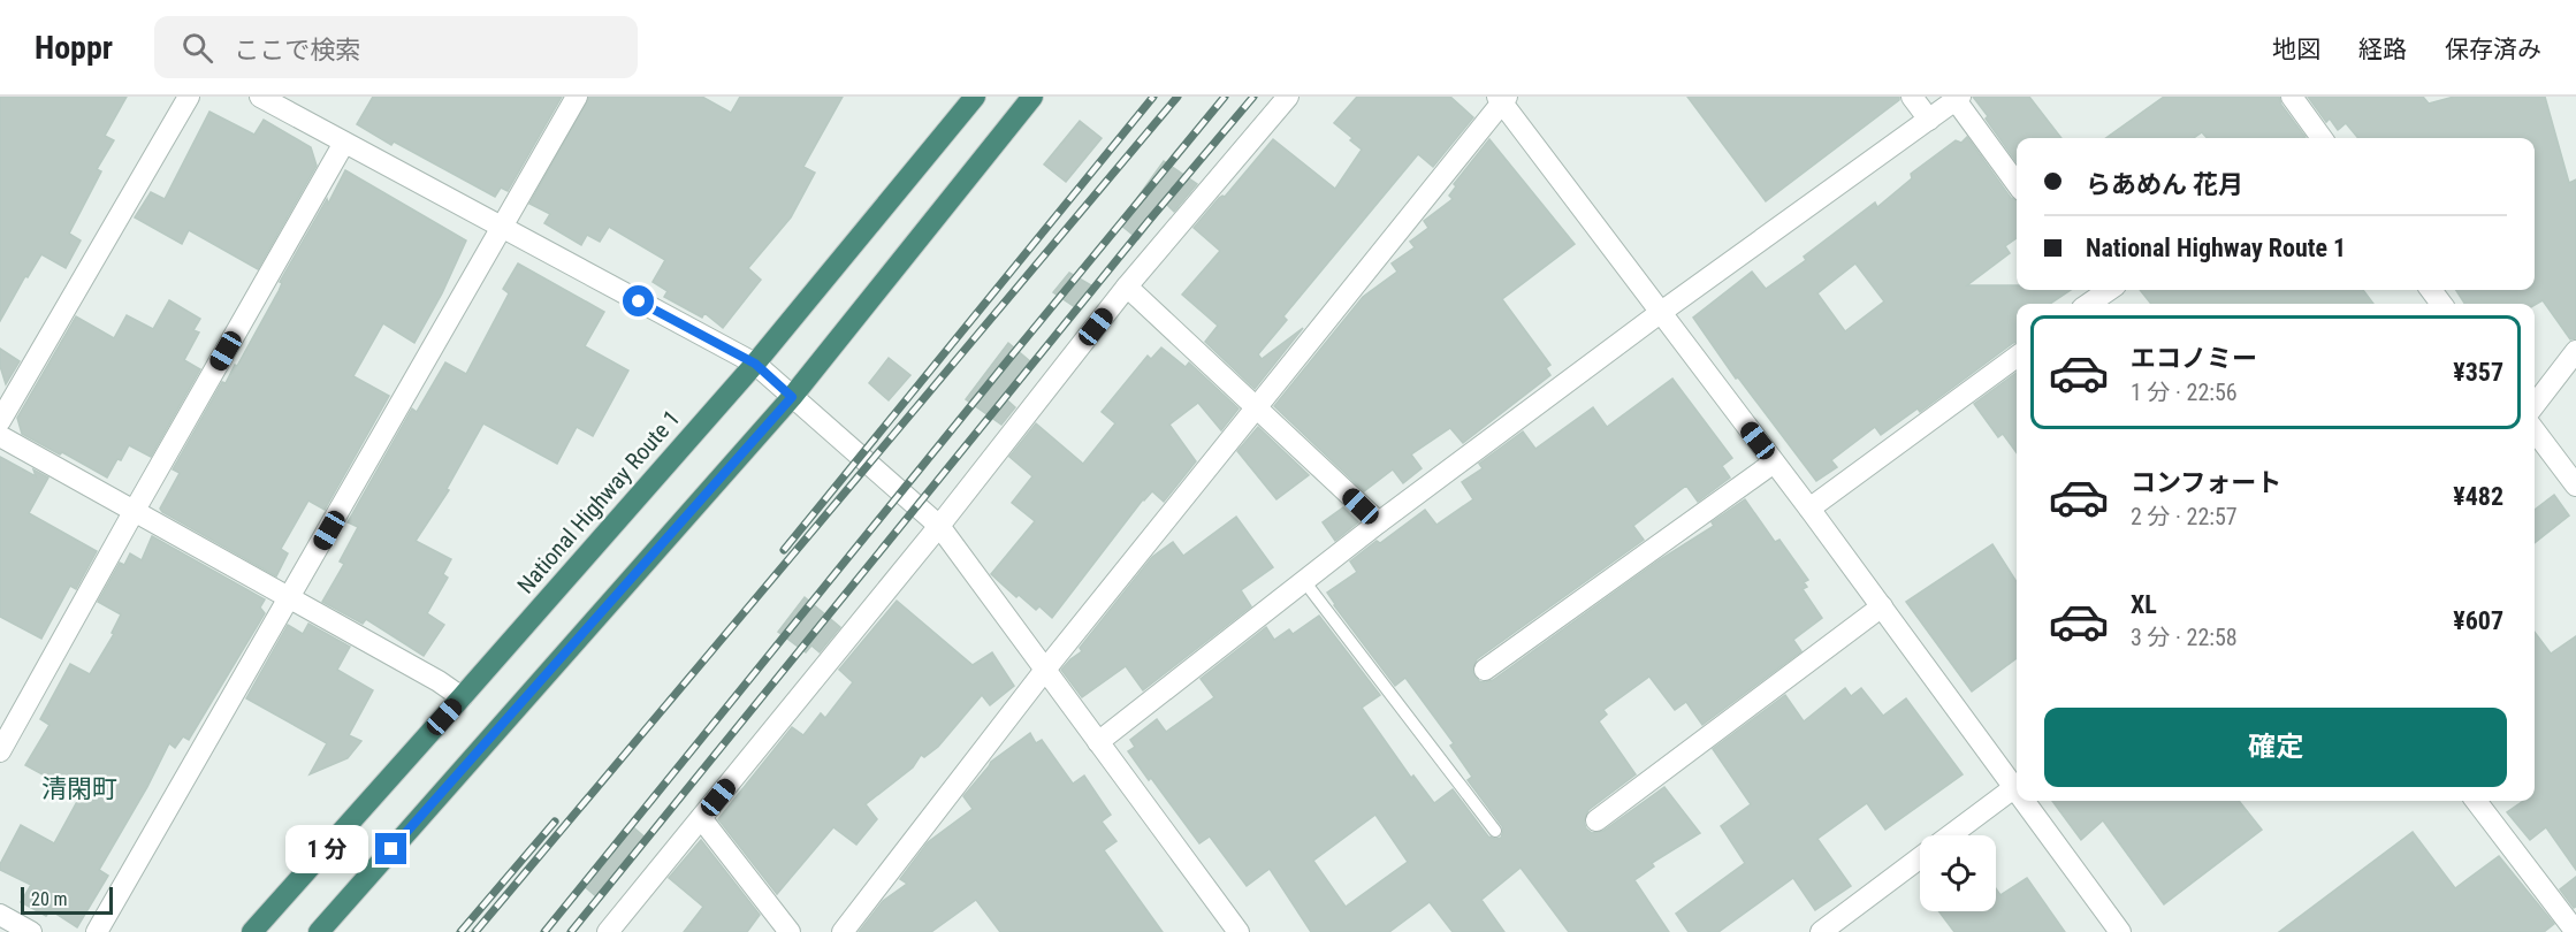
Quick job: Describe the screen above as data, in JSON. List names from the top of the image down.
{
  "streets": {
    "highway": ["National Highway Route 1"]
  },
  "districts": ["清閑町"],
  "scale_bar": "20 m",
  "page": {
    "header": "Hoppr",
    "search": "ここで検索",
    "nav": ["地図", "経路", "保存済み"],
    "banner": ["らあめん 花月", "National Highway Route 1"],
    "list": [
      {
        "name": "エコノミー",
        "note": "1 分 · 22:56",
        "value": "¥357"
      },
      {
        "name": "コンフォート",
        "note": "2 分 · 22:57",
        "value": "¥482"
      },
      {
        "name": "XL",
        "note": "3 分 · 22:58",
        "value": "¥607"
      }
    ],
    "buttons": "確定",
    "bubble": "1 分",
    "scale": "20 m"
  }
}
